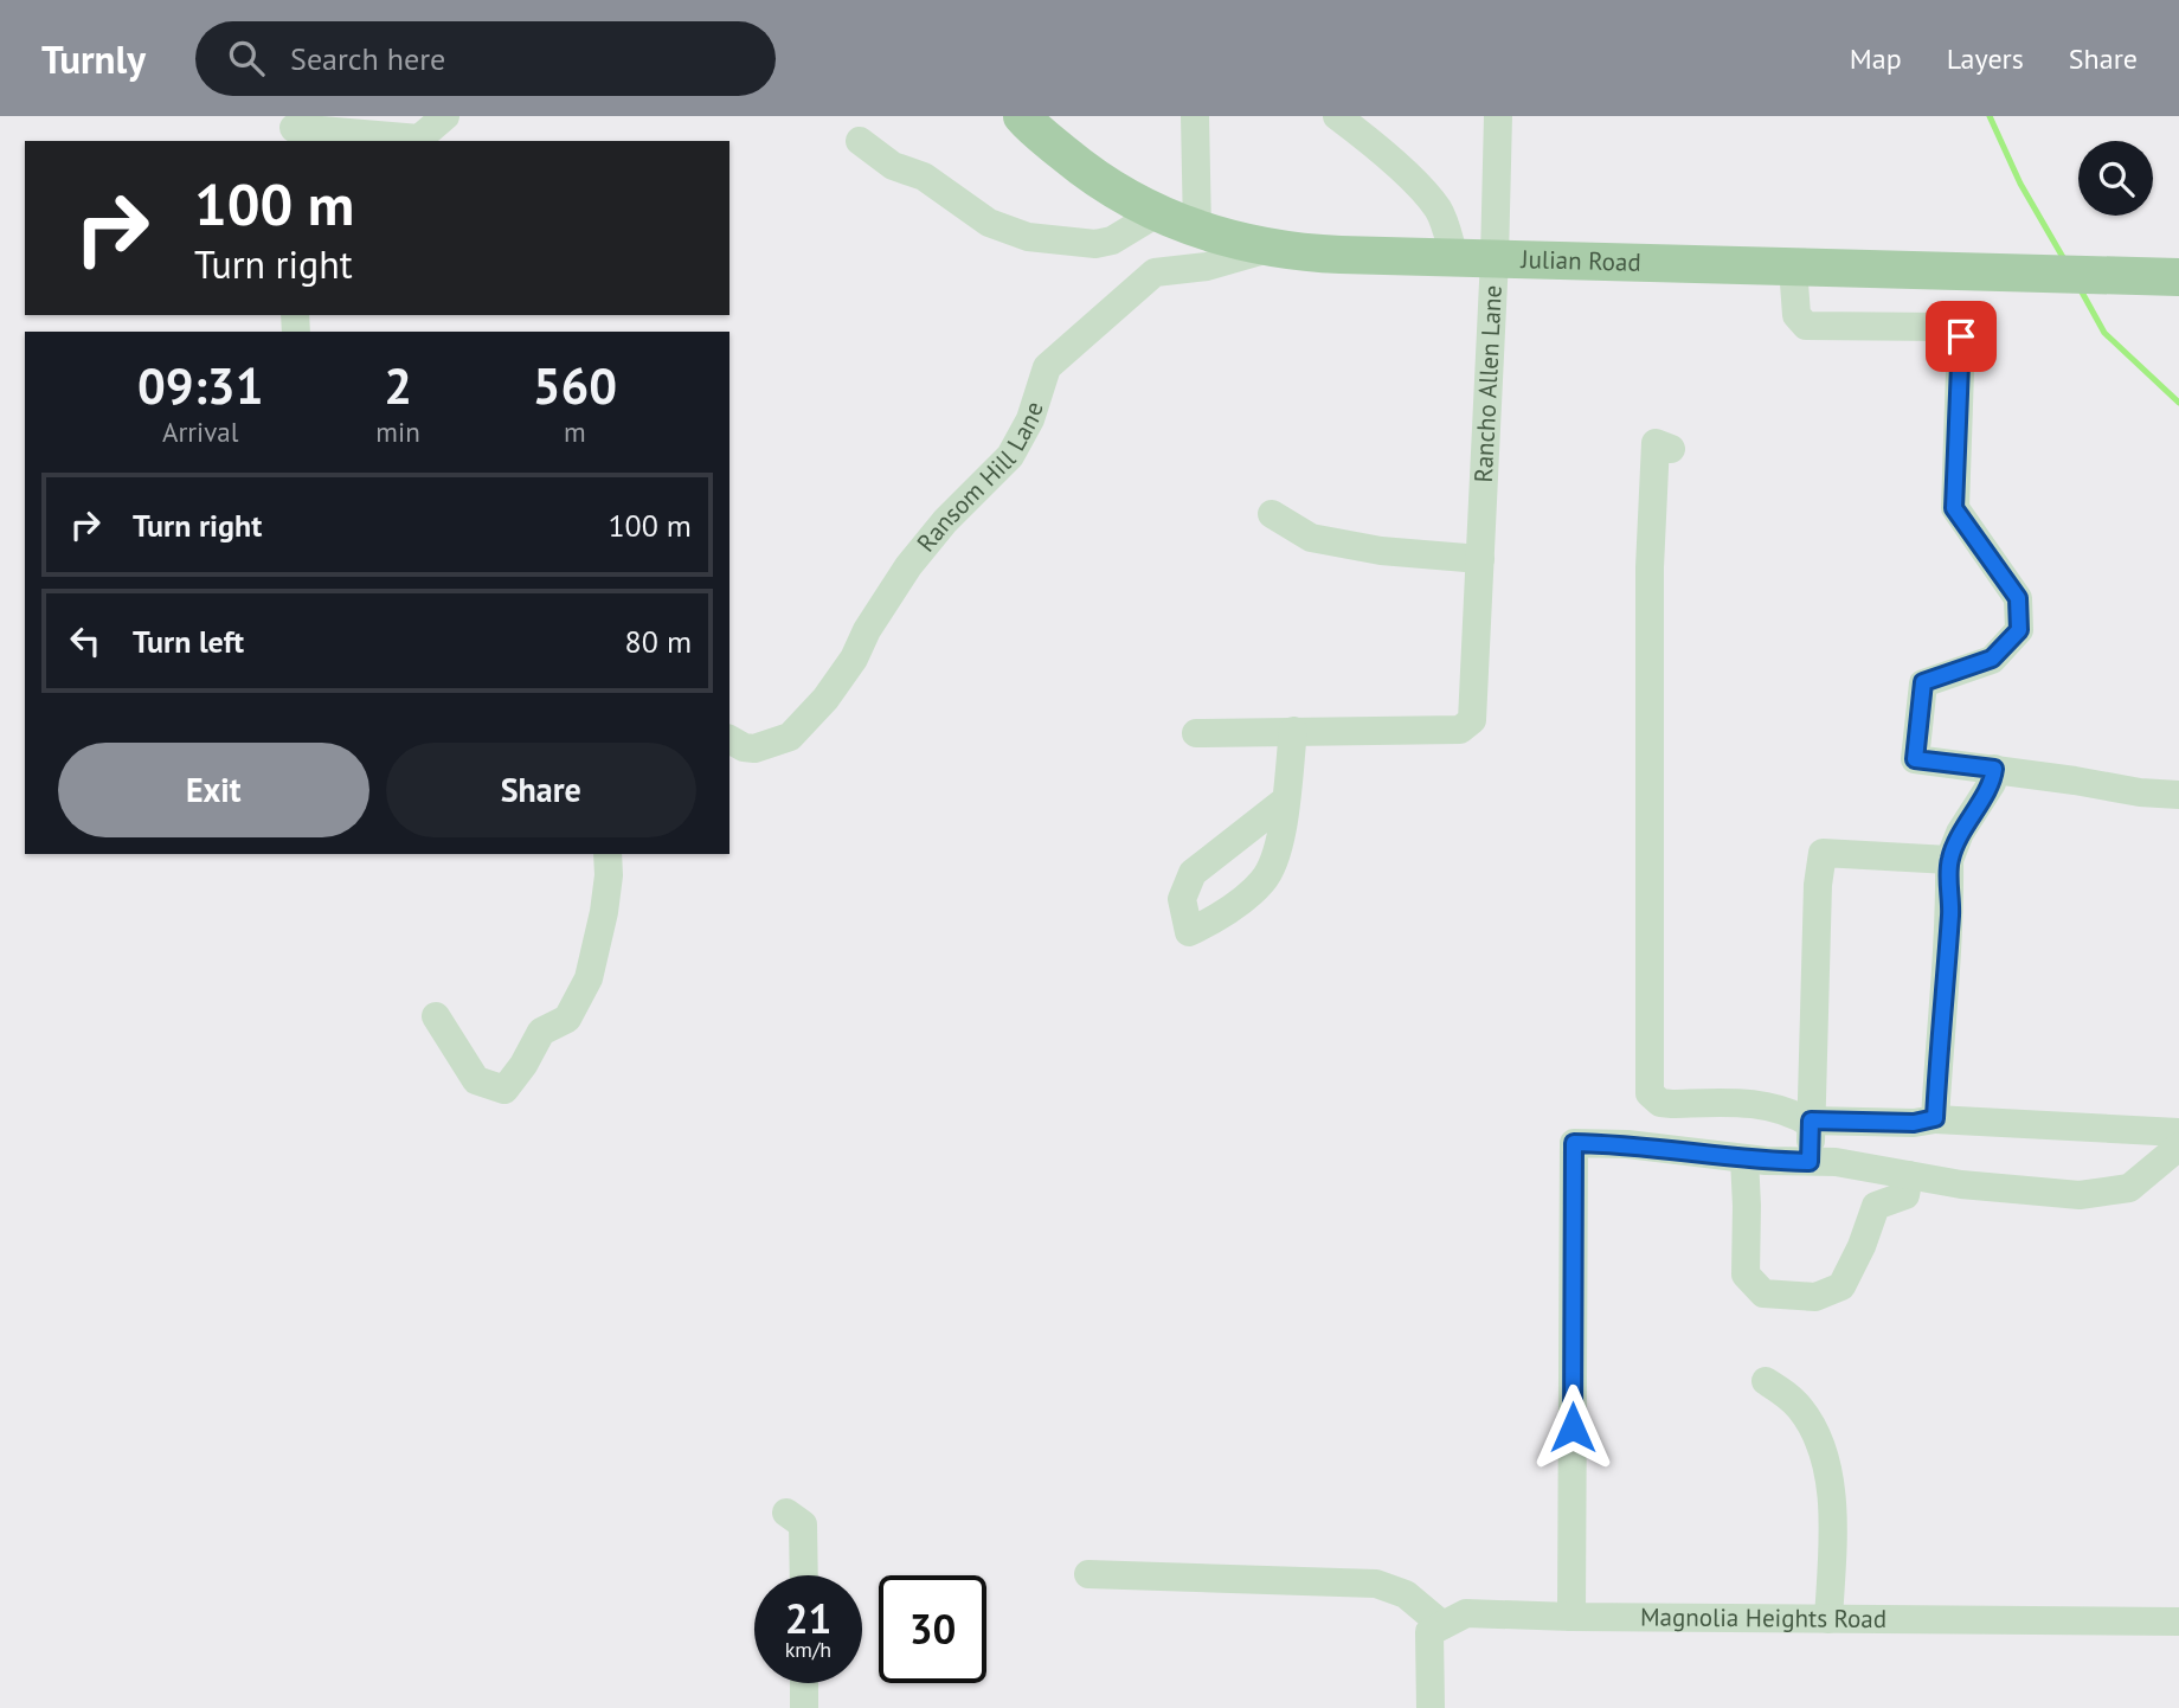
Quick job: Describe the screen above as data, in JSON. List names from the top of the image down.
{
  "streets": {
    "main road": ["Julian Road"],
    "street": ["Rancho Allen Lane", "Ransom Hill Lane", "Magnolia Heights Road"]
  },
  "crossings": [
    ["Julian Road", "Rancho Allen Lane"],
    ["Julian Road", "Ransom Hill Lane"]
  ],
  "page": {
    "header": "Turnly",
    "search": "Search here",
    "nav": ["Map", "Layers", "Share"],
    "turn": ["100 m", "Turn right"],
    "eta": [
      "09:31",
      "Arrival",
      "2",
      "min",
      "560",
      "m"
    ],
    "list": [
      {
        "name": "Turn right",
        "value": "100 m"
      },
      {
        "name": "Turn left",
        "value": "80 m"
      }
    ],
    "buttons": ["Exit", "Share"],
    "speed": "21 km/h",
    "limit": "30"
  }
}
